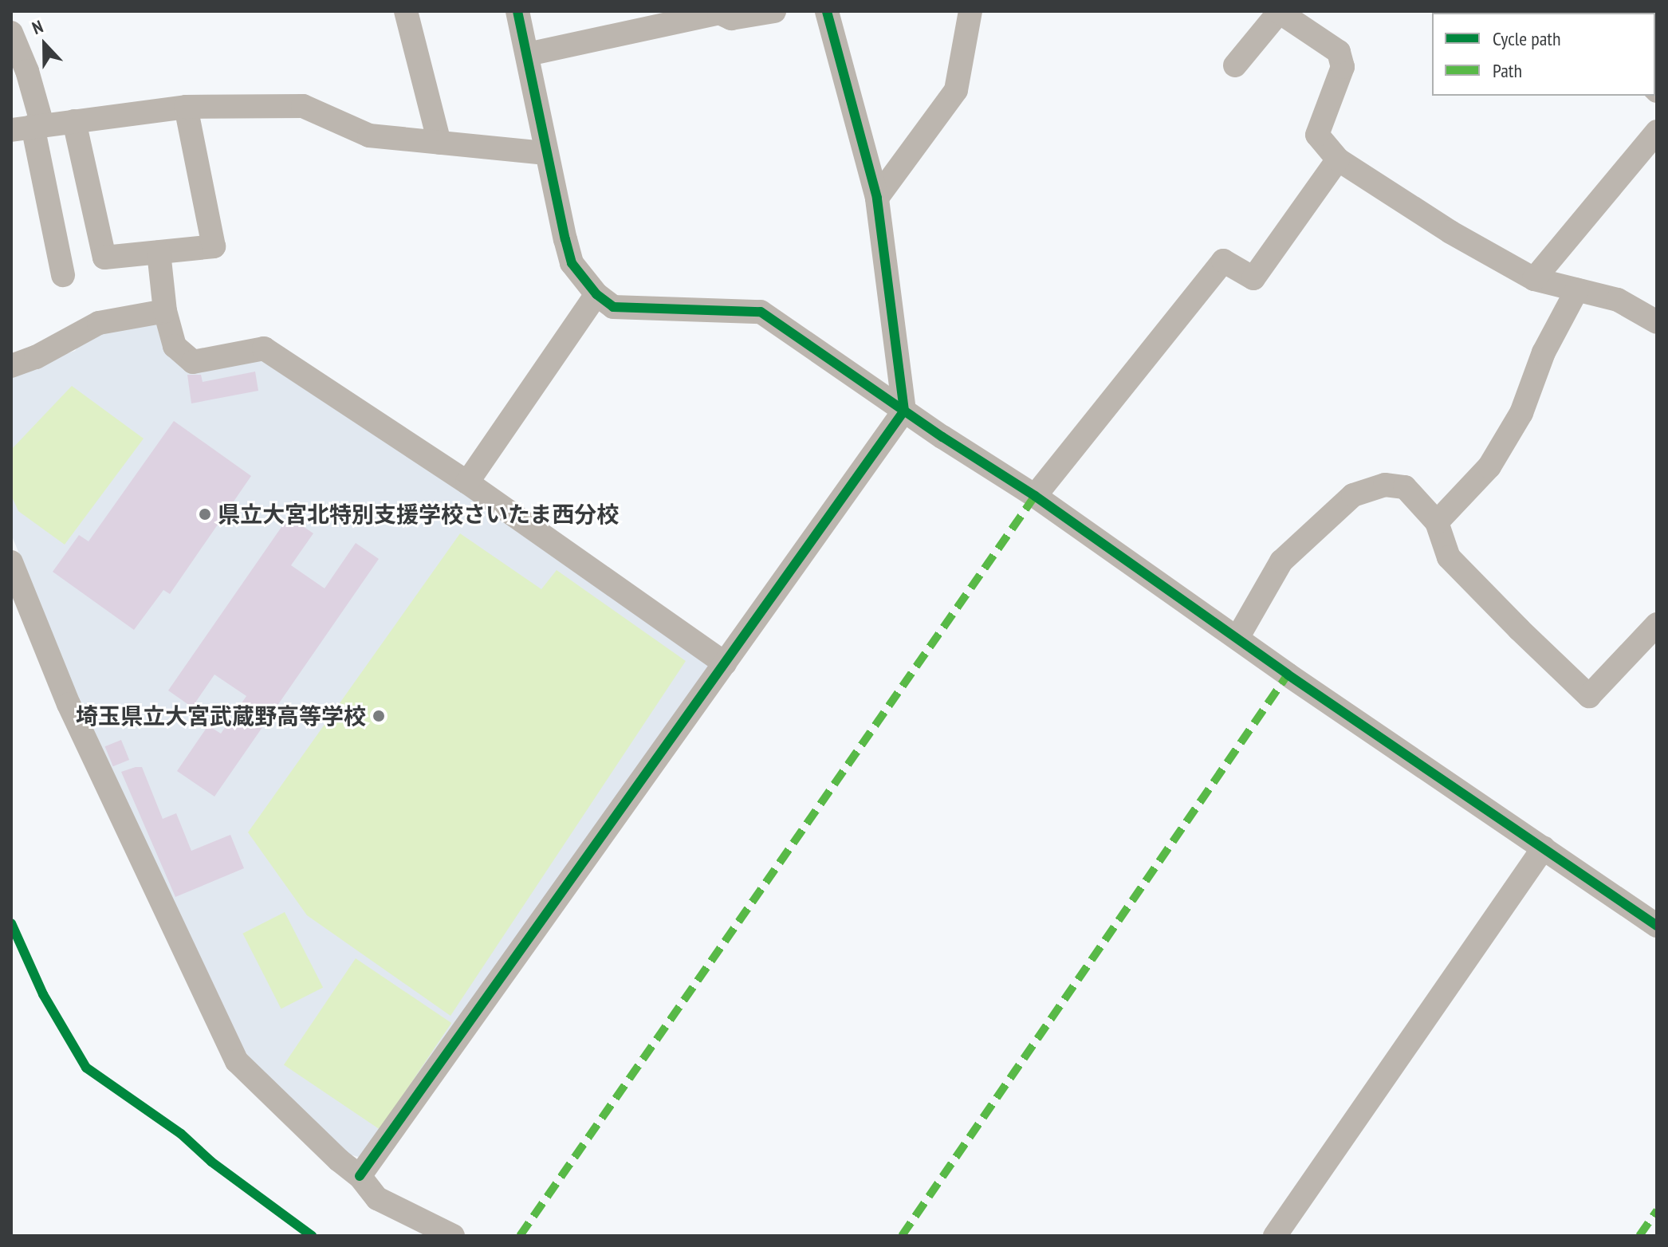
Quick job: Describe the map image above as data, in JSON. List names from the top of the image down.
{
  "places": ["県立大宮北特別支援学校さいたま西分校", "埼玉県立大宮武蔵野高等学校"],
  "legend": ["Cycle path", "Path"],
  "north": "top"
}
